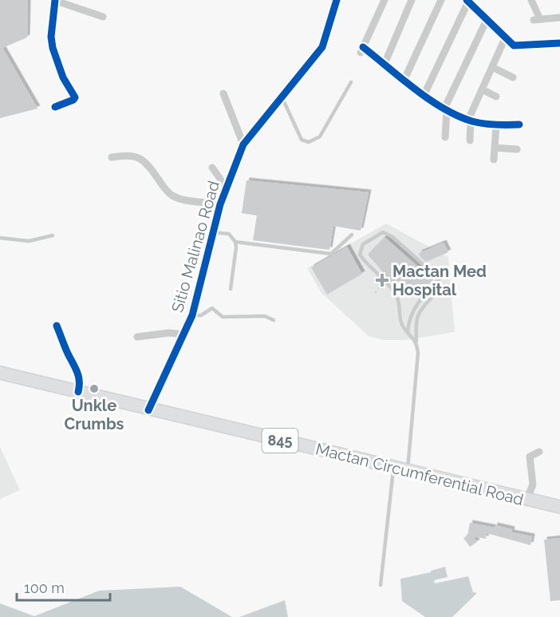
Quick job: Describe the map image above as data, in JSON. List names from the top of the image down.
{
  "streets": {
    "main road": ["845", "Mactan Circumferential Road"],
    "street": ["Sitio Malinao Road"]
  },
  "crossings": [
    ["Sitio Malinao Road", "Mactan Circumferential Road"]
  ],
  "places": {
    "health": ["Mactan Med Hospital"],
    "other": ["Unkle Crumbs"]
  },
  "scale_bar": "100 m"
}
